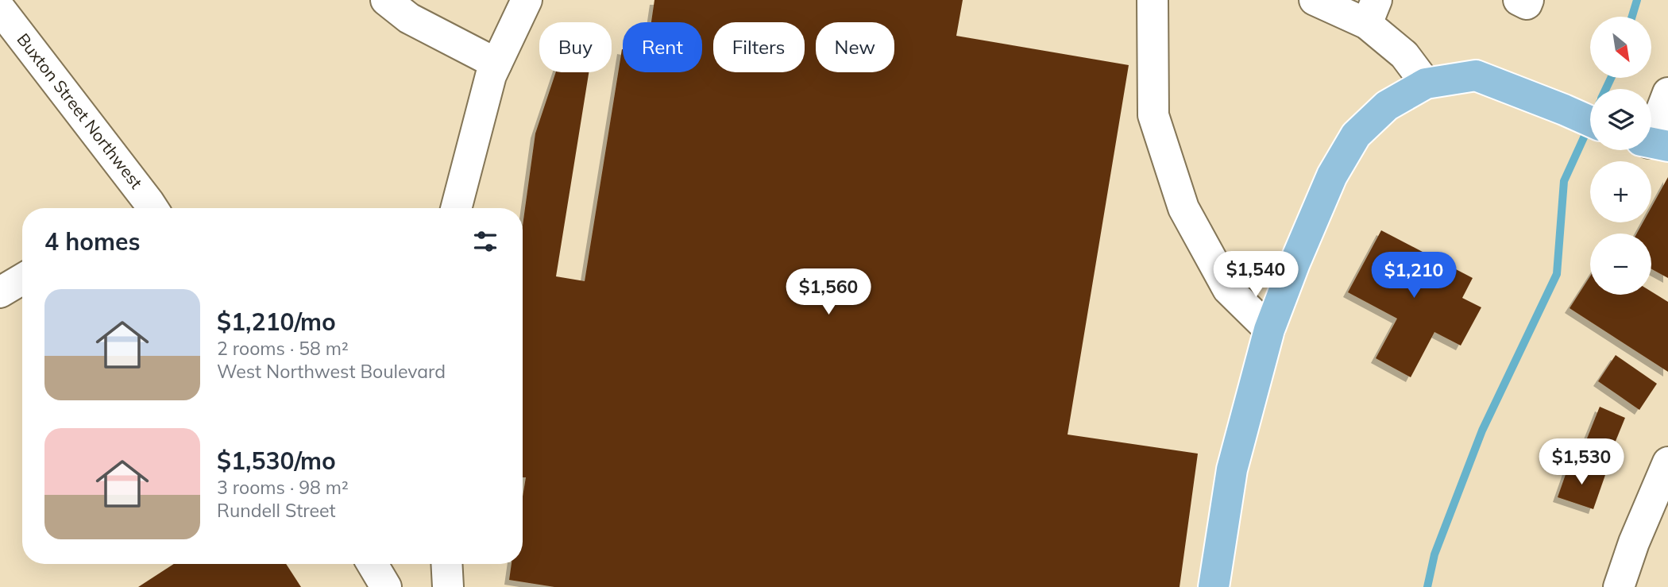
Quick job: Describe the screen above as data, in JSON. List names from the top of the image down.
{
  "streets": {
    "street": ["Buxton Street Northwest"]
  },
  "north": "bottom right",
  "page": {
    "map_buttons": ["+", "−"],
    "chip": [
      "Buy",
      "Rent",
      "Filters",
      "New"
    ],
    "heading": "4 homes",
    "price": [
      "$1,540",
      "$1,210",
      "$1,560",
      "$1,530"
    ],
    "list": [
      {
        "name": "$1,210/mo",
        "note": "2 rooms · 58 m² · West Northwest Boulevard"
      },
      {
        "name": "$1,530/mo",
        "note": "3 rooms · 98 m² · Rundell Street"
      }
    ]
  }
}
